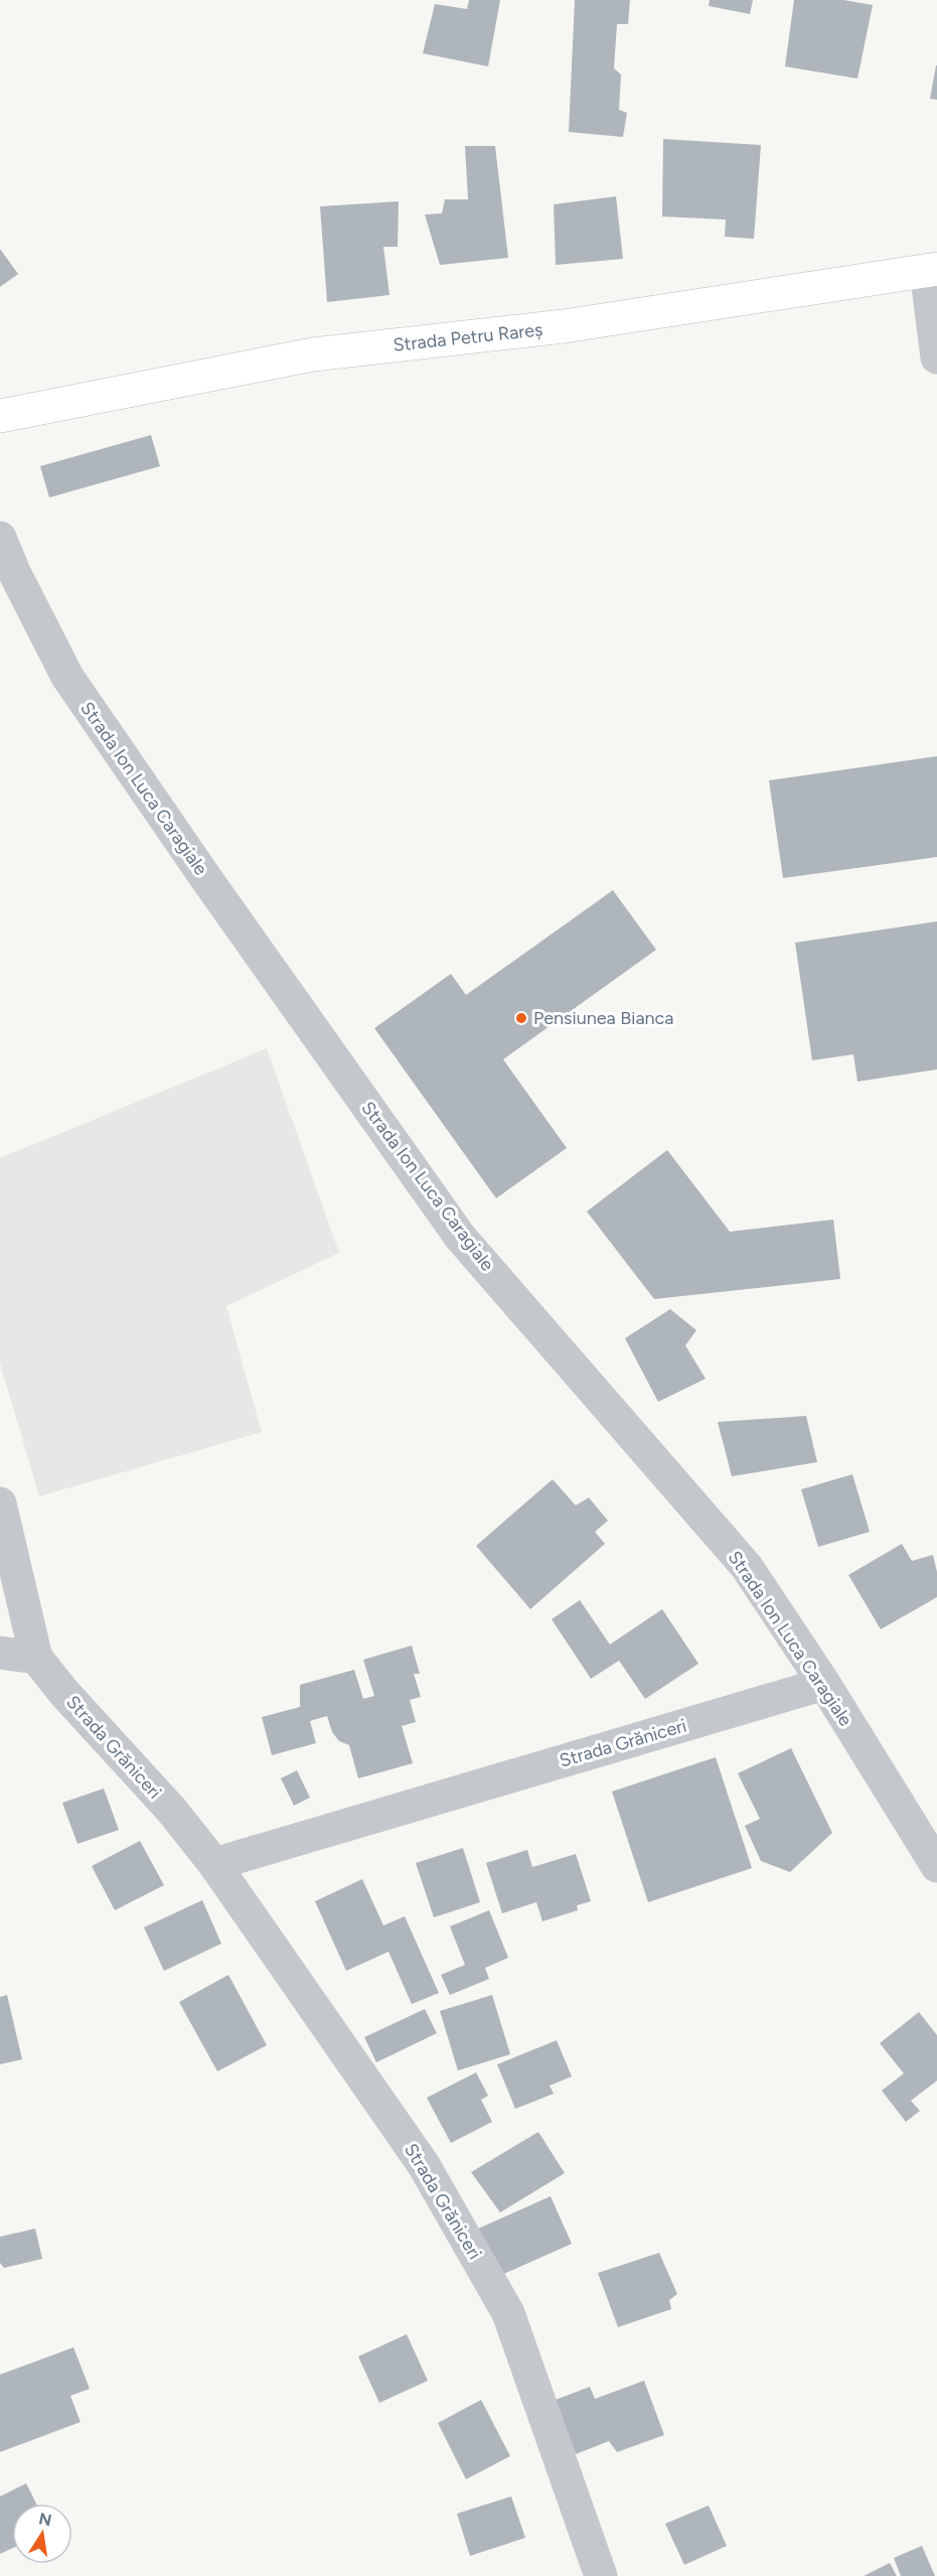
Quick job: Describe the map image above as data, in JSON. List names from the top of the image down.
{
  "streets": {
    "main road": ["Strada Petru Rareș"],
    "street": ["Strada Ion Luca Caragiale", "Strada Grăniceri"]
  },
  "crossings": [
    ["Strada Ion Luca Caragiale", "Strada Grăniceri"]
  ],
  "places": ["Pensiunea Bianca"],
  "north": "top"
}
